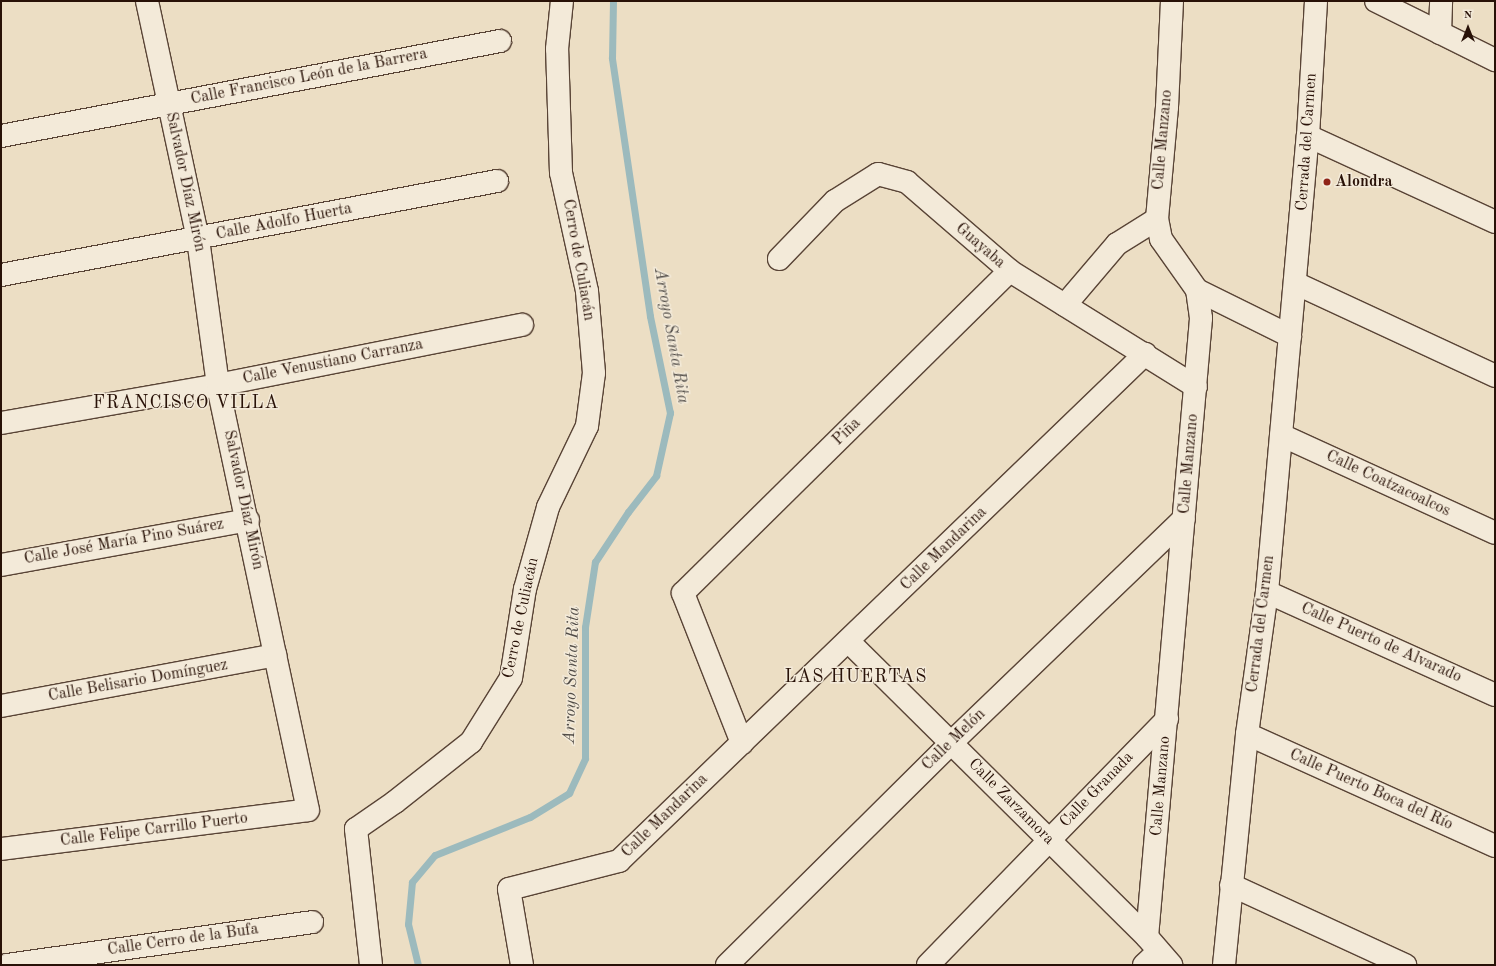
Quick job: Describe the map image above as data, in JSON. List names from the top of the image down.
{
  "streets": {
    "street": [
      "Calle Francisco León de la Barrera",
      "Calle Manzano",
      "Cerrada del Carmen",
      "Salvador Díaz Mirón",
      "Calle Adolfo Huerta",
      "Guayaba",
      "Cerro de Culiacán",
      "Calle Venustiano Carranza",
      "Piña",
      "Calle Coatzacoalcos",
      "Calle José María Pino Suárez",
      "Calle Mandarina",
      "Calle Puerto de Alvarado",
      "Calle Belisario Domínguez",
      "Calle Melón",
      "Calle Granada",
      "Calle Puerto Boca del Río",
      "Calle Zarzamora",
      "Calle Felipe Carrillo Puerto",
      "Calle Cerro de la Bufa"
    ]
  },
  "crossings": [
    ["Calle Francisco León de la Barrera", "Salvador Díaz Mirón"],
    ["Calle Manzano", "Guayaba"],
    ["Calle Manzano", "Calle Melón"],
    ["Calle Manzano", "Calle Granada"],
    ["Calle Manzano", "Calle Zarzamora"],
    ["Cerrada del Carmen", "Calle Coatzacoalcos"],
    ["Cerrada del Carmen", "Calle Puerto de Alvarado"],
    ["Cerrada del Carmen", "Calle Puerto Boca del Río"],
    ["Salvador Díaz Mirón", "Calle Adolfo Huerta"],
    ["Salvador Díaz Mirón", "Calle Venustiano Carranza"],
    ["Salvador Díaz Mirón", "Calle José María Pino Suárez"],
    ["Salvador Díaz Mirón", "Calle Belisario Domínguez"],
    ["Salvador Díaz Mirón", "Calle Felipe Carrillo Puerto"],
    ["Guayaba", "Piña"],
    ["Guayaba", "Calle Mandarina"],
    ["Piña", "Calle Mandarina"],
    ["Calle Mandarina", "Calle Zarzamora"],
    ["Calle Melón", "Calle Zarzamora"],
    ["Calle Granada", "Calle Zarzamora"]
  ],
  "districts": ["FRANCISCO VILLA", "LAS HUERTAS"],
  "water": ["Arroyo Santa Rita"],
  "places": ["Alondra"],
  "north": "top"
}
